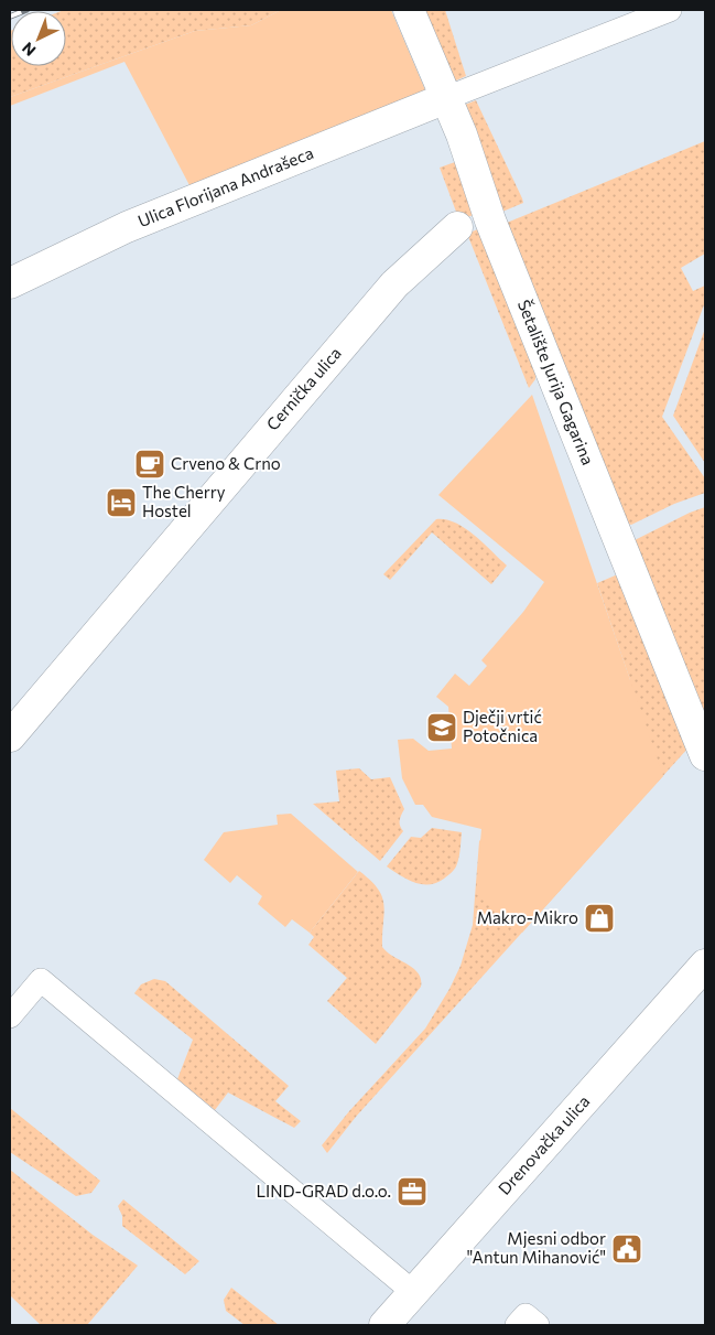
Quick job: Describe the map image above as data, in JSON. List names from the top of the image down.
{
  "streets": {
    "street": [
      "Ulica Florijana Andrašeca",
      "Šetalište Jurija Gagarina",
      "Cernička ulica",
      "Drenovačka ulica"
    ]
  },
  "crossings": [
    ["Ulica Florijana Andrašeca", "Šetalište Jurija Gagarina"]
  ],
  "places": {
    "cafe": ["Crveno & Crno"],
    "hotel": ["The Cherry Hostel"],
    "school or university": ["Dječji vrtić Potočnica"],
    "shop": ["Makro-Mikro"],
    "office": ["LIND-GRAD d.o.o."],
    "public building": ["Mjesni odbor \"Antun Mihanović\""]
  },
  "north": "bottom left"
}
